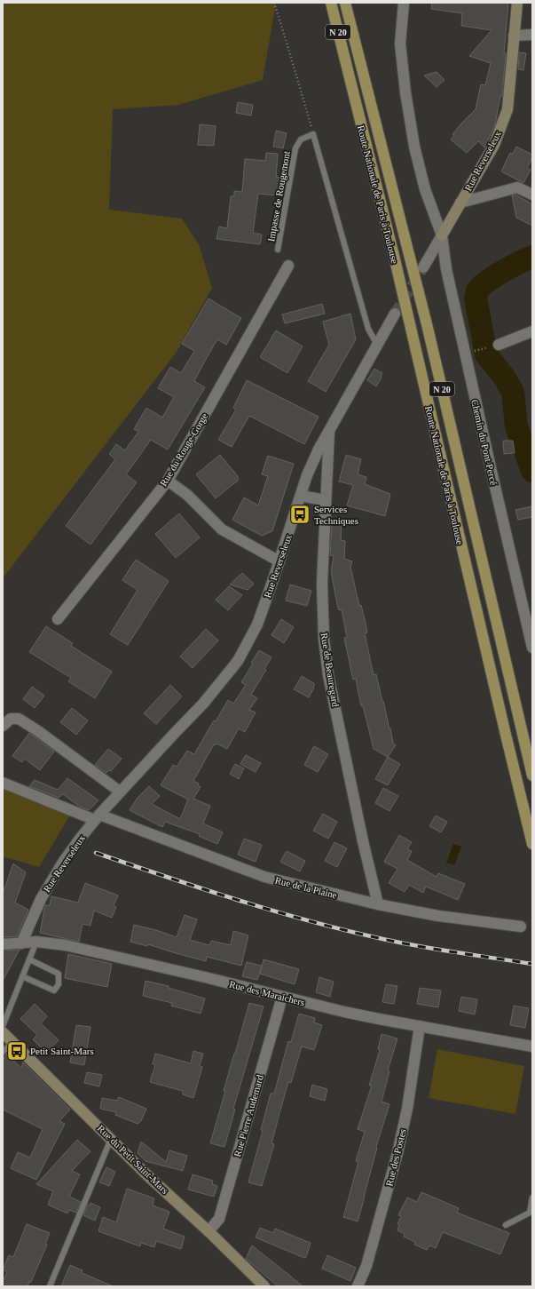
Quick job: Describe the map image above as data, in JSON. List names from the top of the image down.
{
  "streets": {
    "main road": ["N 20", "Route Nationale de Paris à Toulouse"],
    "street": [
      "Rue Reverseleux",
      "Chemin du Pont Percé",
      "Rue du Rouge-Gorge",
      "Rue de Beauregard",
      "Rue de la Plaine",
      "Rue des Maraichers",
      "Rue Pierre Audemard",
      "Rue des Postes",
      "Rue du Petit Saint-Mars"
    ],
    "lane": ["Impasse de Rougemont"]
  },
  "crossings": [
    ["Rue Reverseleux", "Chemin du Pont Percé"],
    ["Rue Reverseleux", "Rue de Beauregard"],
    ["Rue Reverseleux", "Rue de la Plaine"],
    ["Rue Reverseleux", "Rue des Maraichers"],
    ["Rue de Beauregard", "Rue de la Plaine"],
    ["Rue des Maraichers", "Rue Pierre Audemard"],
    ["Rue des Maraichers", "Rue des Postes"],
    ["Rue Pierre Audemard", "Rue du Petit Saint-Mars"]
  ],
  "places": {
    "bus stop": ["Services Techniques", "Petit Saint-Mars"]
  }
}
